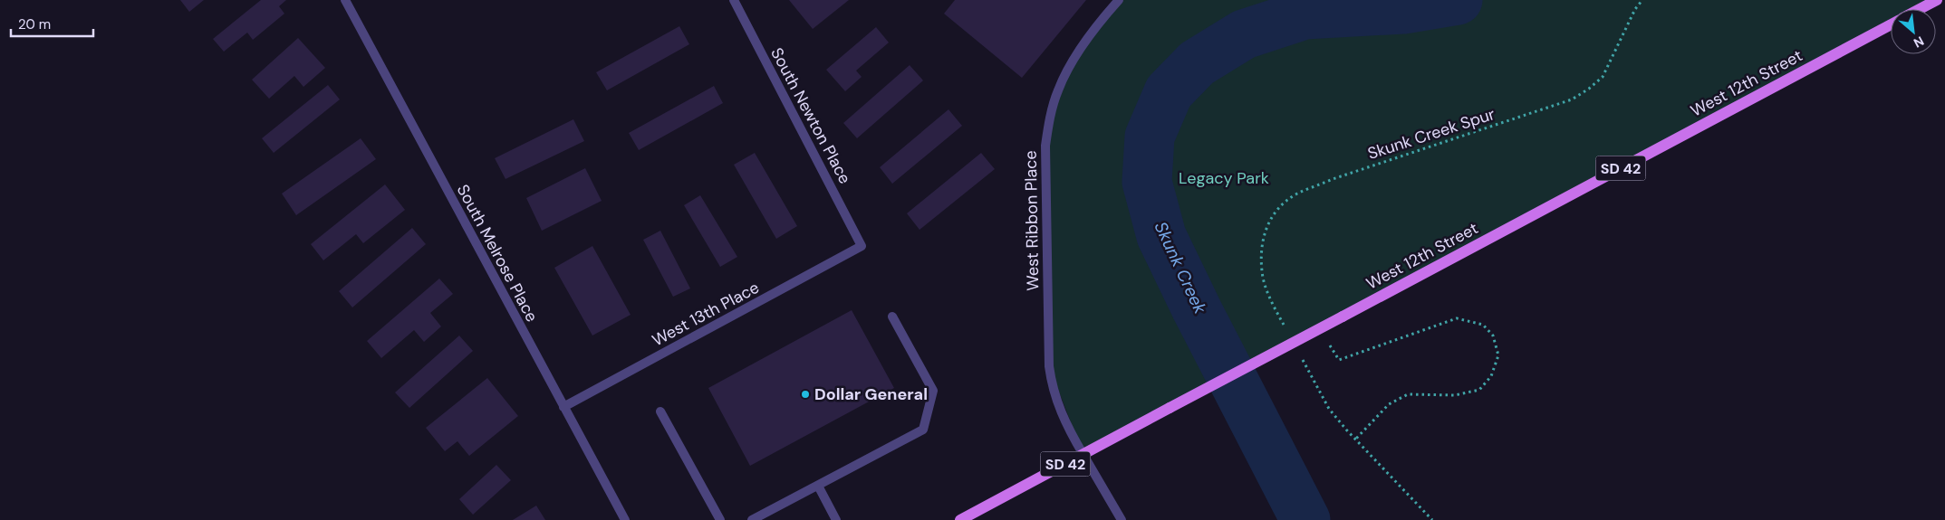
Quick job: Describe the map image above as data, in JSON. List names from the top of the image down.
{
  "streets": {
    "main road": ["West 12th Street", "SD 42"],
    "street": [
      "South Newton Place",
      "West Ribbon Place",
      "South Melrose Place",
      "West 13th Place"
    ],
    "path": ["Skunk Creek Spur"]
  },
  "crossings": [
    ["West 12th Street", "West Ribbon Place"],
    ["South Newton Place", "West 13th Place"],
    ["South Melrose Place", "West 13th Place"]
  ],
  "water": ["Skunk Creek"],
  "parks": ["Legacy Park"],
  "places": ["Dollar General"],
  "scale_bar": "20 m",
  "north": "bottom right"
}
